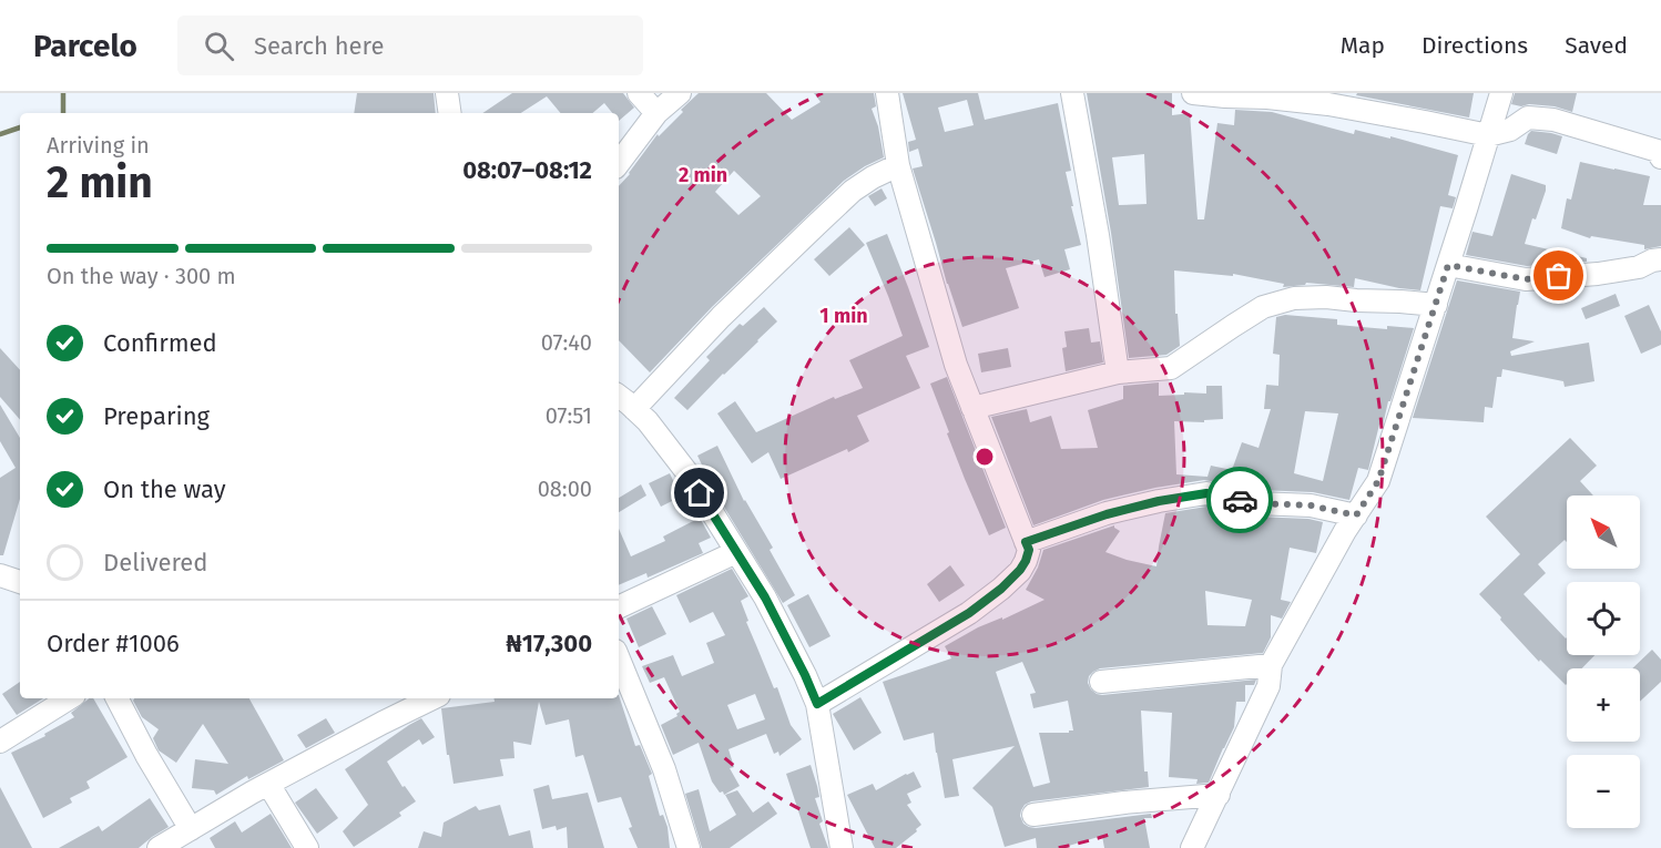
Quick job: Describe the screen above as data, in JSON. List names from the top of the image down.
{
  "north": "top left",
  "page": {
    "header": "Parcelo",
    "search": "Search here",
    "nav": ["Map", "Directions", "Saved"],
    "heading": ["2 min", "Arriving in", "08:07–08:12"],
    "panel": ["Order #1006", "₦17,300"],
    "bar": "On the way · 300 m",
    "list": [
      ["Confirmed", "07:40"],
      ["Preparing", "07:51"],
      ["On the way", "08:00"],
      "Delivered"
    ],
    "map_buttons": ["+", "−"]
  },
  "rings": ["2 min", "1 min"]
}
